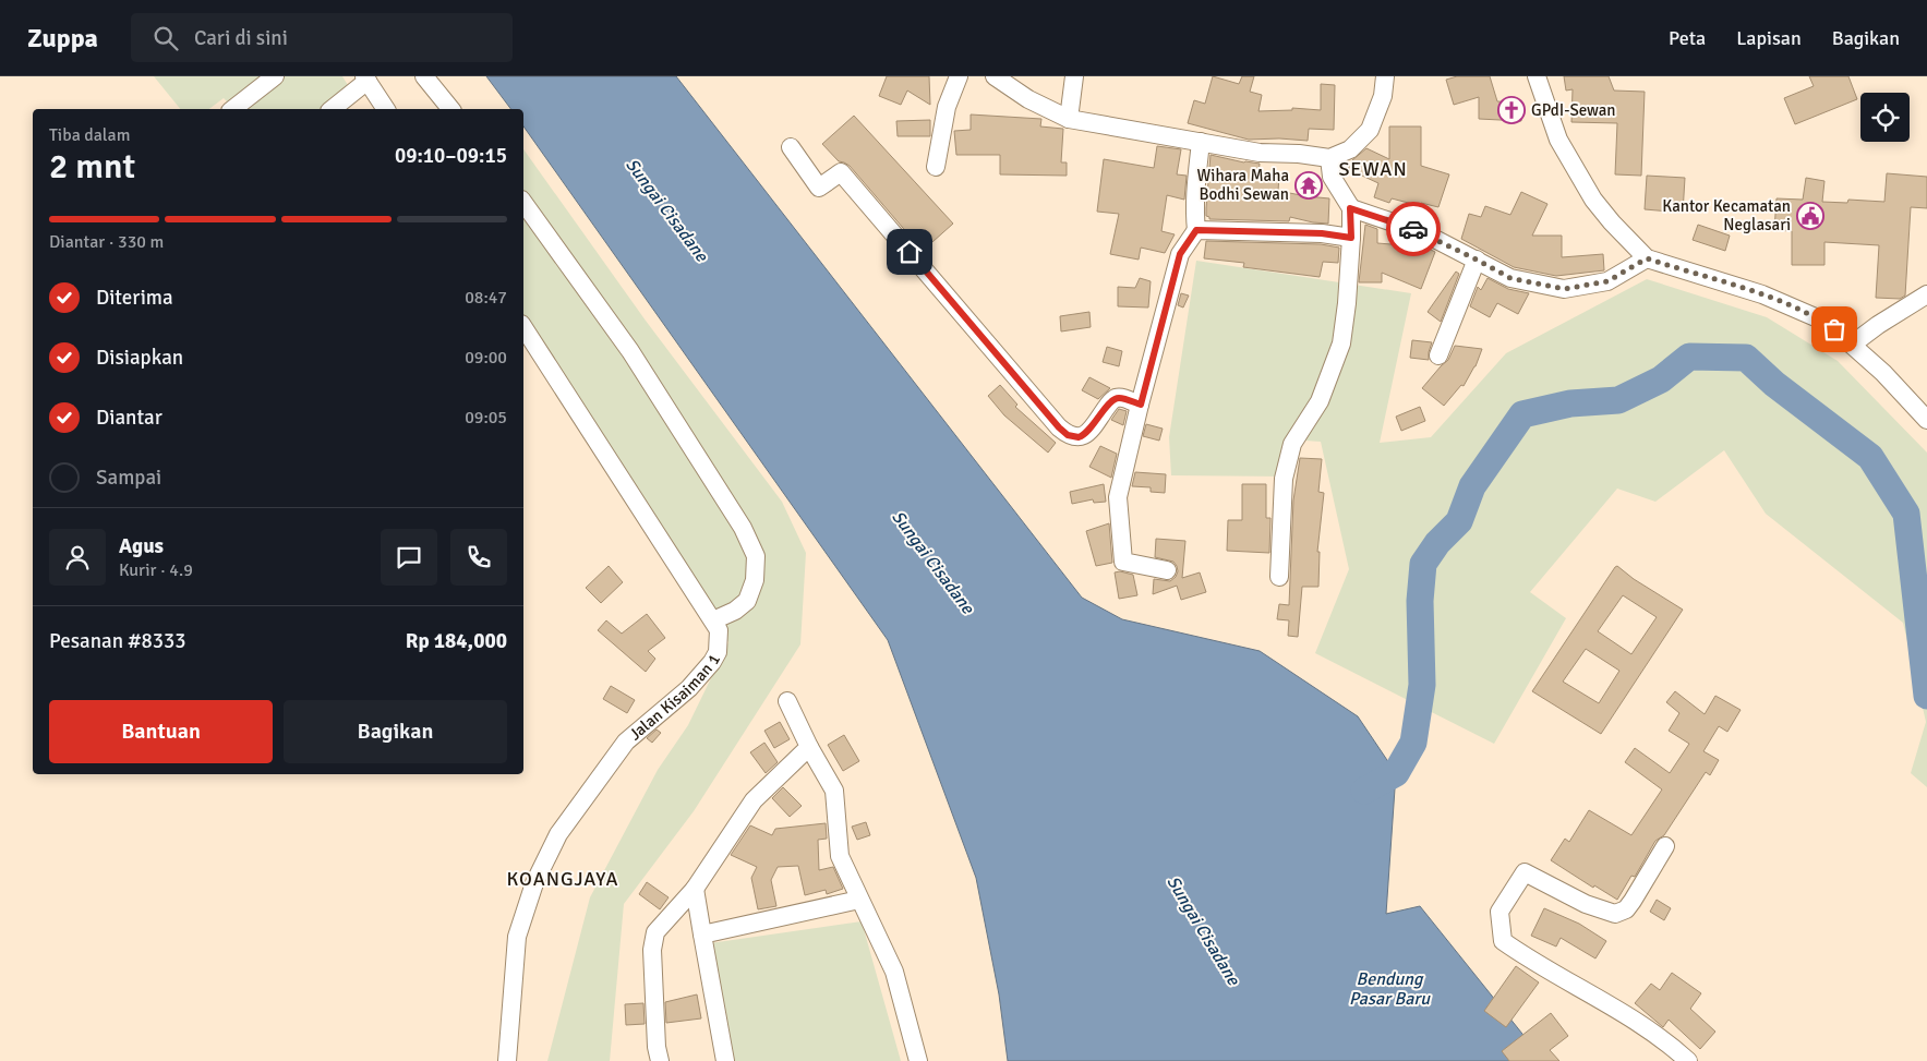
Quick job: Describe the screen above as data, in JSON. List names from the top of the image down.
{
  "streets": {
    "street": ["Jalan Kisaiman 1"]
  },
  "districts": ["SEWAN", "KOANGJAYA"],
  "water": ["Sungai Cisadane", "Bendung Pasar Baru"],
  "places": {
    "church": ["GPdI-Sewan"],
    "temple": ["Wihara Maha Bodhi Sewan"],
    "public building": ["Kantor Kecamatan Neglasari"]
  },
  "page": {
    "header": "Zuppa",
    "search": "Cari di sini",
    "nav": ["Peta", "Lapisan", "Bagikan"],
    "heading": ["2 mnt", "Tiba dalam", "09:10–09:15"],
    "panel": [
      "Agus",
      "Kurir · 4.9",
      "Pesanan #8333",
      "Rp 184,000"
    ],
    "bar": "Diantar · 330 m",
    "list": [
      ["Diterima", "08:47"],
      ["Disiapkan", "09:00"],
      ["Diantar", "09:05"],
      "Sampai"
    ],
    "buttons": ["Bantuan", "Bagikan"]
  }
}
